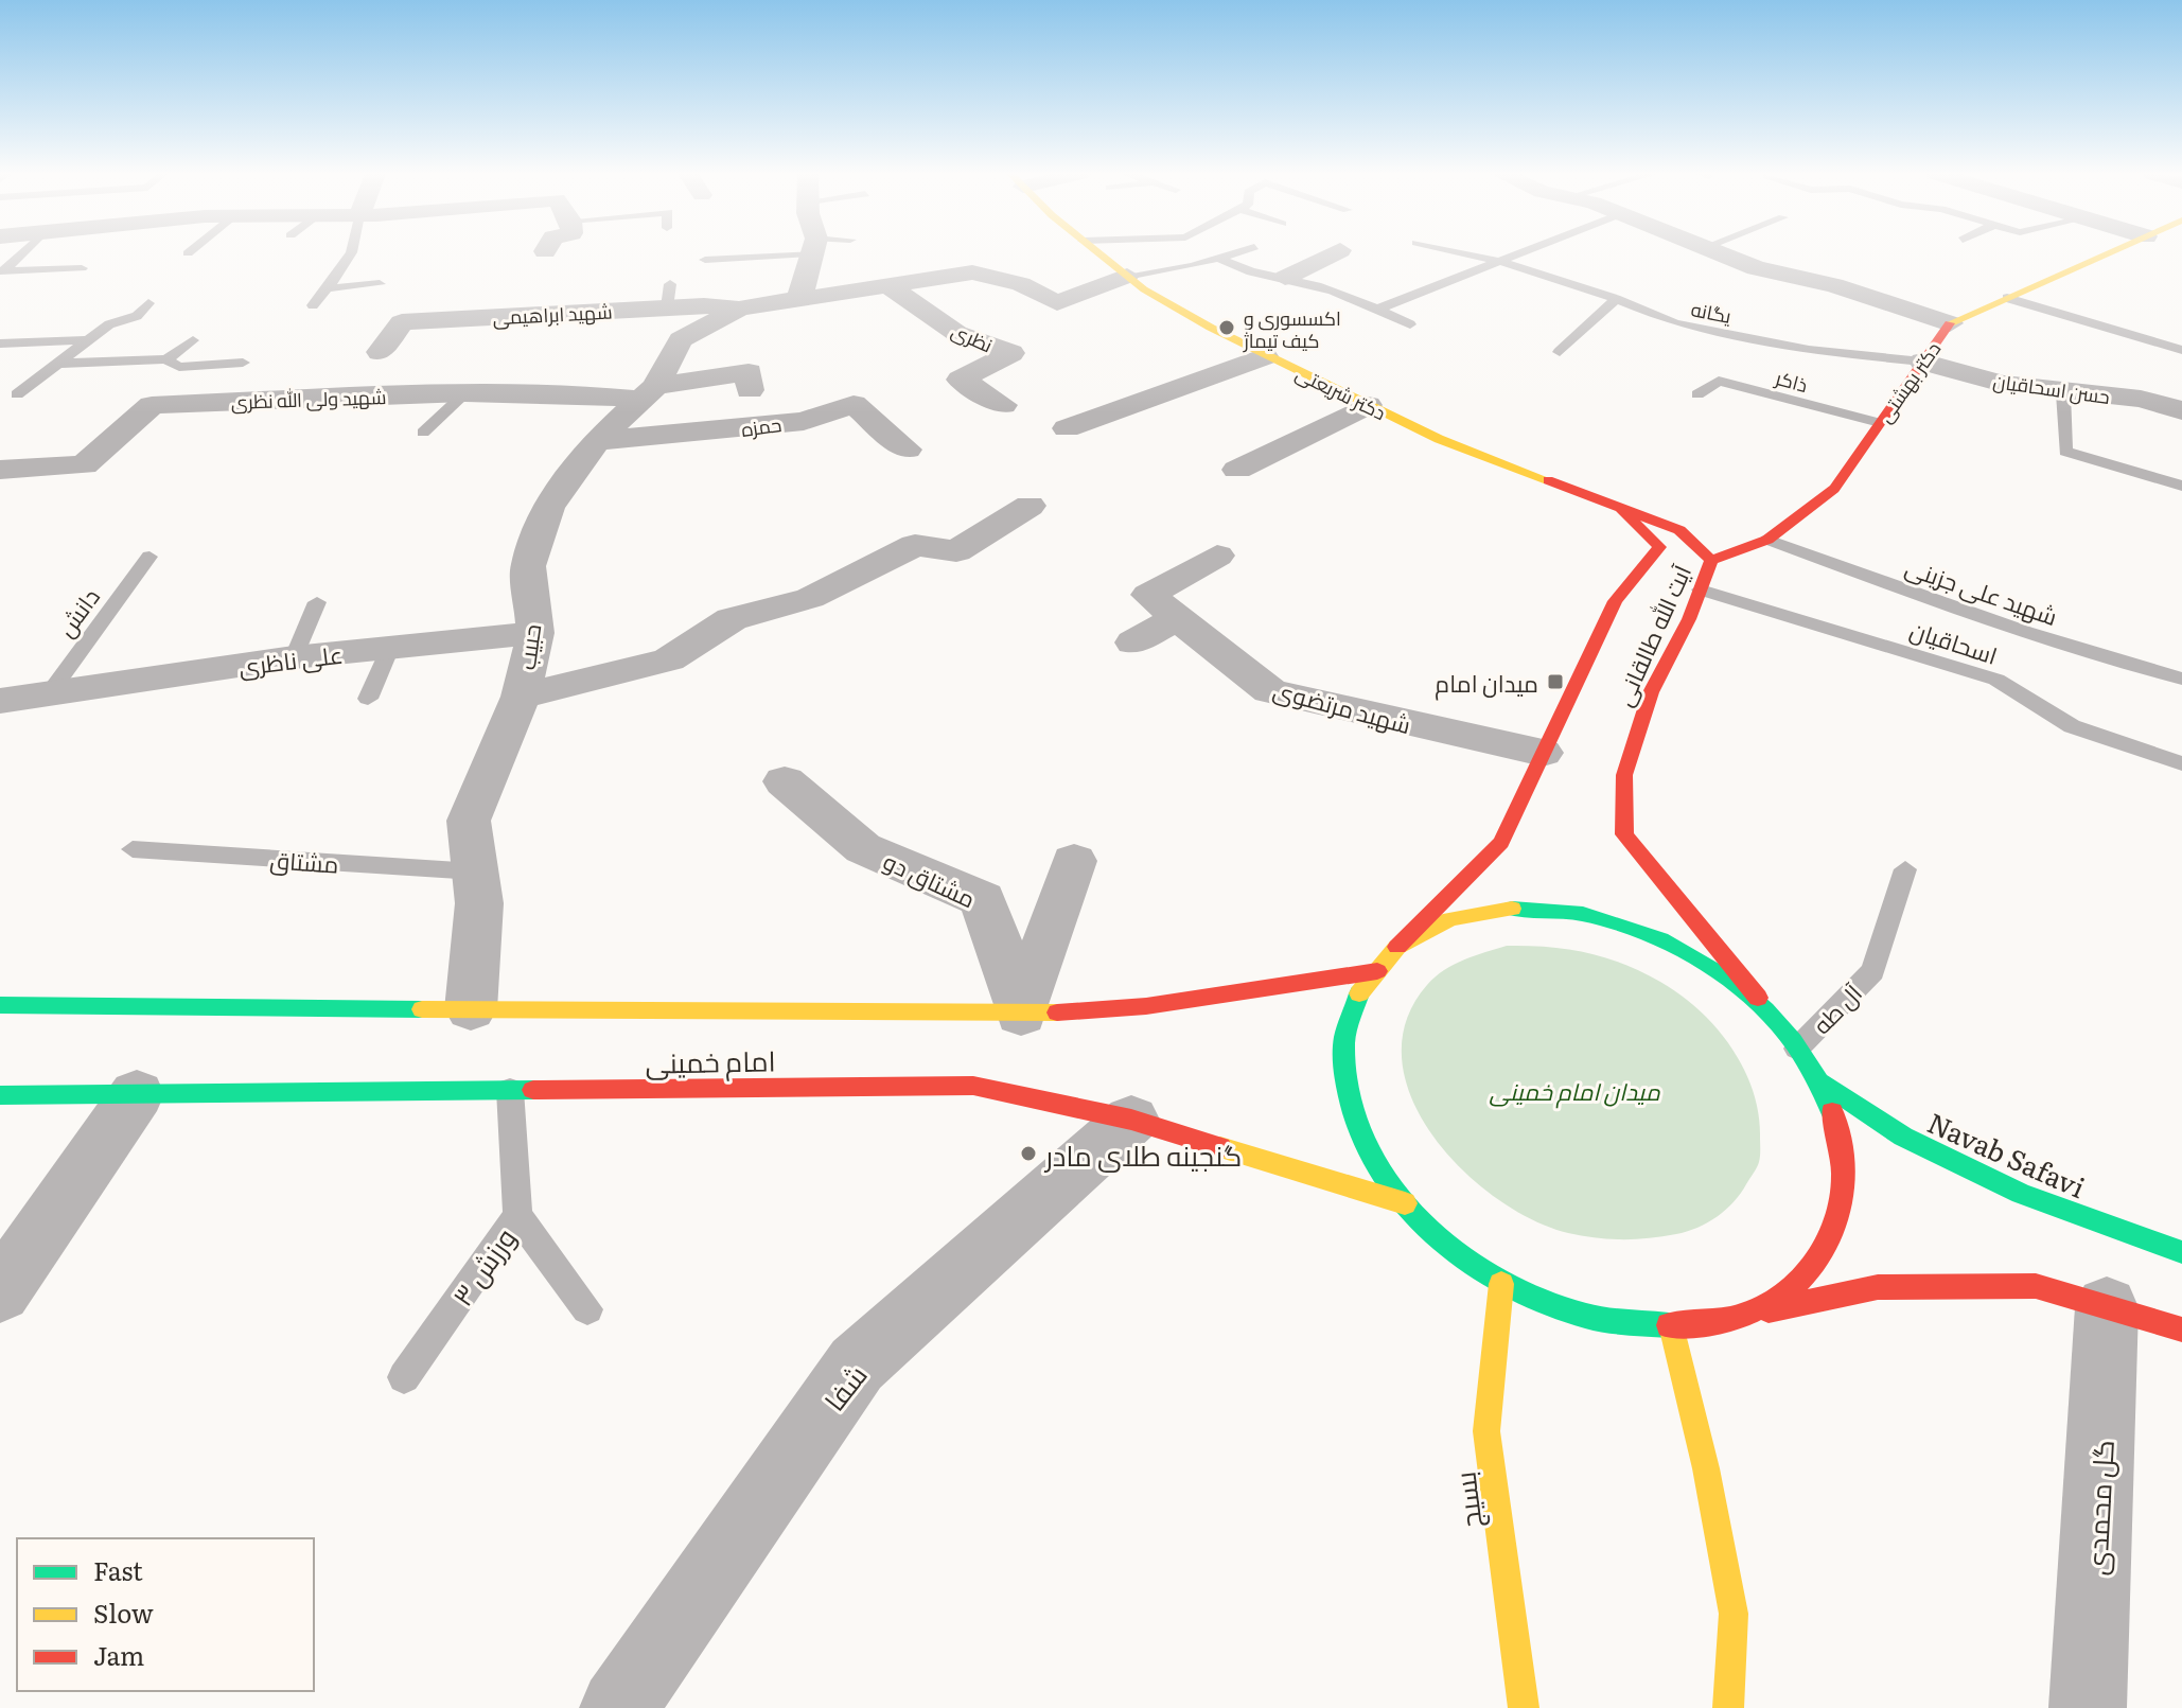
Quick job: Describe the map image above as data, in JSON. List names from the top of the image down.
{
  "streets": {
    "main road": [
      "دکتر بهشتی",
      "دکتر شریعتی",
      "آیت الله طالقانی",
      "امام خمینی",
      "Navab Safavi",
      "بسیج"
    ],
    "street": [
      "شهید ابراهیمی",
      "نظری",
      "حسن اسحاقیان",
      "شهید ولی الله نظری",
      "حمزه",
      "حبیب",
      "علی ناظری",
      "شهید مرتضوی",
      "مشتاق دو",
      "شفا",
      "گل محمدی"
    ],
    "lane": [
      "یگانه",
      "ذاکر",
      "شهید علی جزینی",
      "دانش",
      "اسحاقیان",
      "مشتاق",
      "آل طه",
      "ورزش ۳"
    ]
  },
  "crossings": [
    ["یگانه", "دکتر بهشتی"],
    ["یگانه", "حسن اسحاقیان"],
    ["شهید ابراهیمی", "حبیب"],
    ["ذاکر", "دکتر بهشتی"],
    ["دکتر بهشتی", "حسن اسحاقیان"],
    ["دکتر بهشتی", "شهید علی جزینی"],
    ["دکتر بهشتی", "آیت الله طالقانی"],
    ["دکتر شریعتی", "آیت الله طالقانی"],
    ["شهید ولی الله نظری", "حبیب"],
    ["حمزه", "حبیب"],
    ["دانش", "علی ناظری"],
    ["آیت الله طالقانی", "اسحاقیان"],
    ["آیت الله طالقانی", "شهید مرتضوی"],
    ["حبیب", "علی ناظری"],
    ["حبیب", "مشتاق"],
    ["حبیب", "امام خمینی"],
    ["مشتاق دو", "امام خمینی"],
    ["امام خمینی", "ورزش ۳"],
    ["امام خمینی", "شفا"]
  ],
  "parks": ["میدان امام خمینی"],
  "places": {
    "other": ["اکسسوری و کیف تیماژ", "گنجینه طلای مادر"],
    "transit": ["میدان امام"]
  },
  "legend": ["Fast", "Slow", "Jam"]
}
